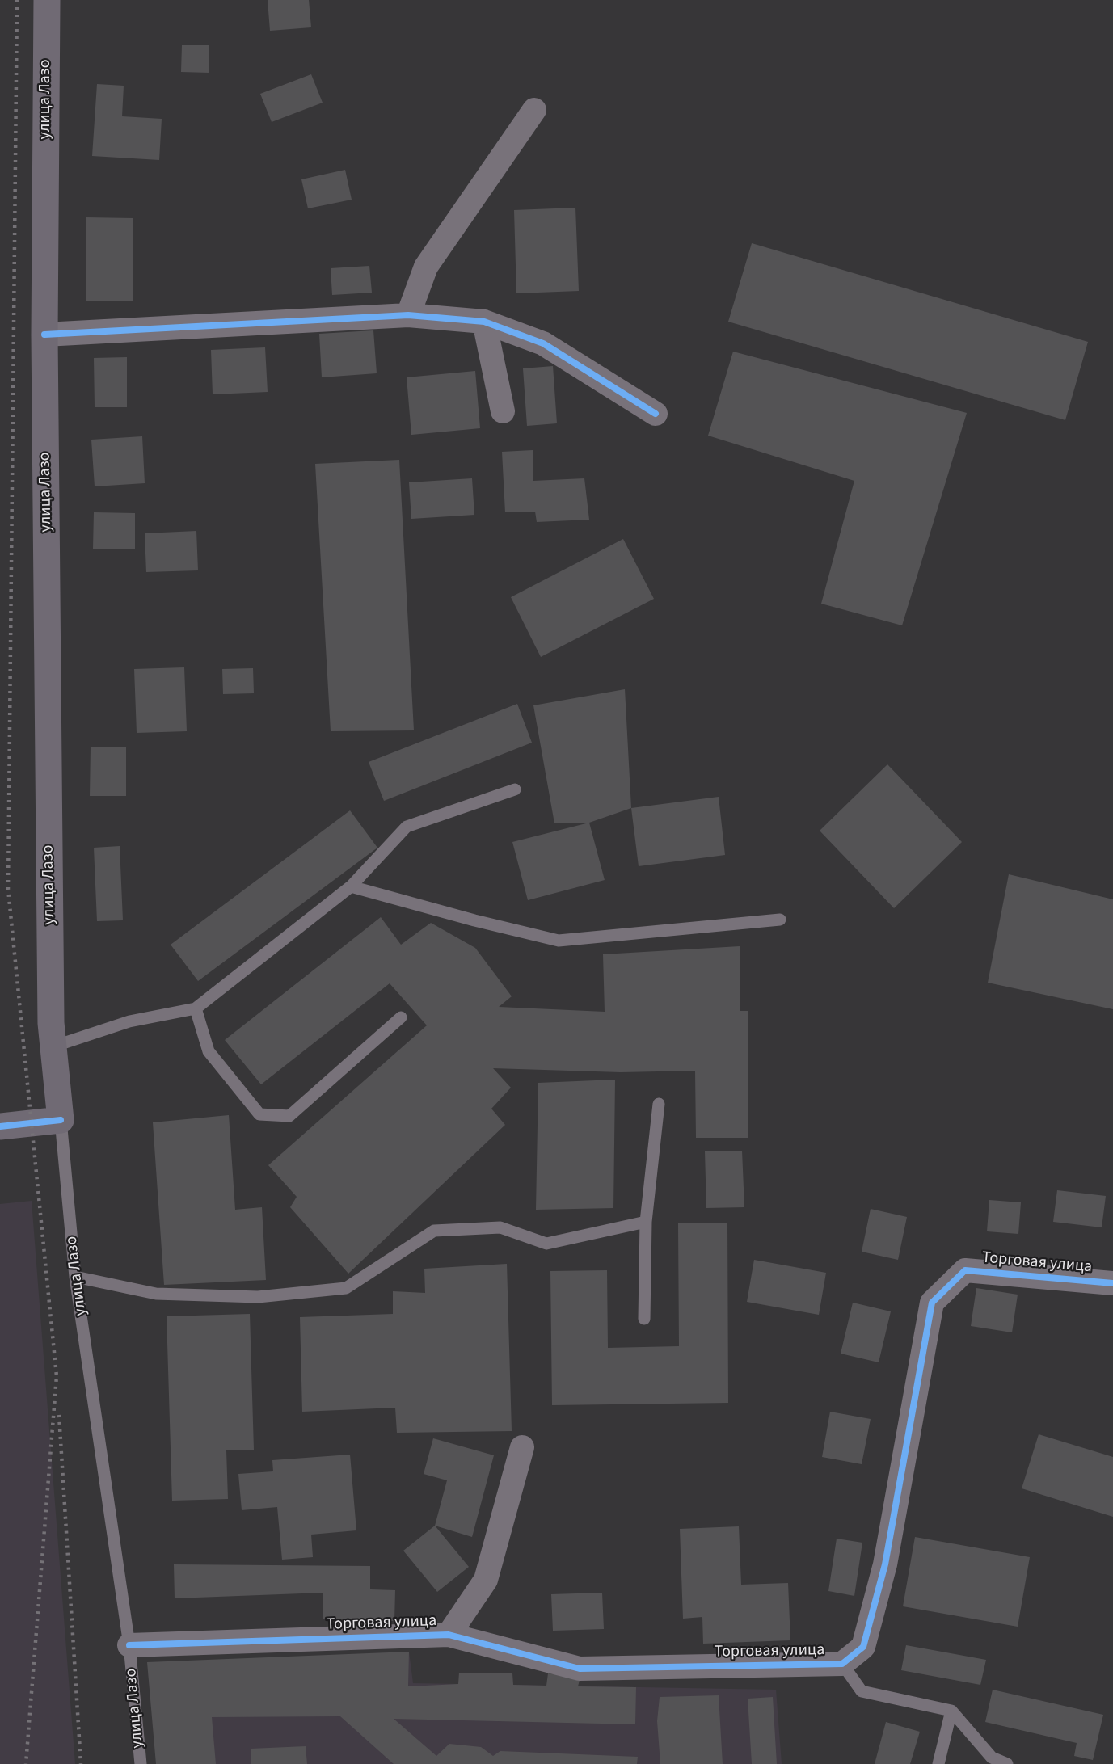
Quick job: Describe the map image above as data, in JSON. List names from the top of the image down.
{
  "streets": {
    "main road": ["улица Лазо"],
    "street": ["Торговая улица"]
  },
  "crossings": [
    ["улица Лазо", "Торговая улица"]
  ]
}
